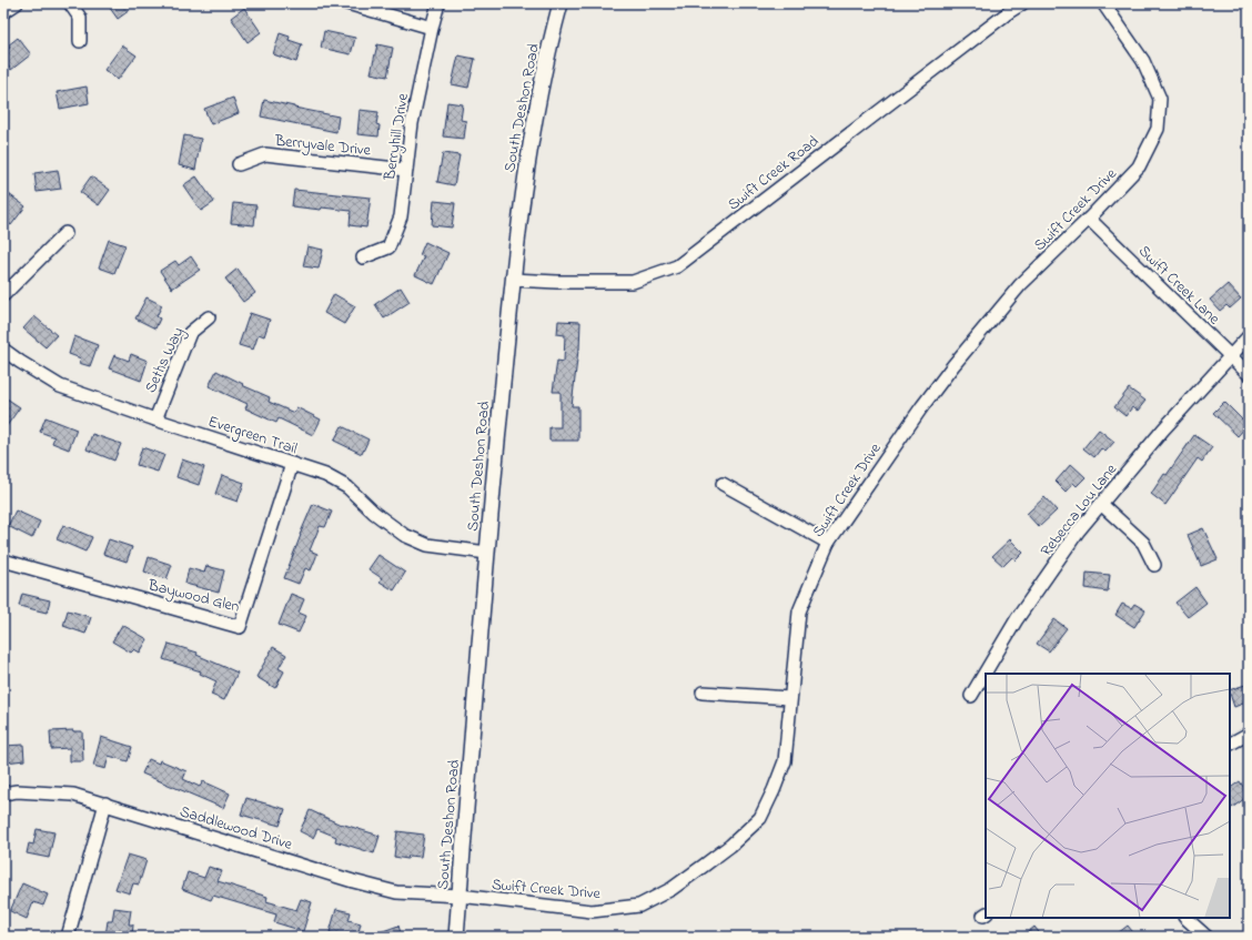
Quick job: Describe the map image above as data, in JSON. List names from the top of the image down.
{
  "streets": {
    "street": [
      "South Deshon Road",
      "Berryhill Drive",
      "Berryvale Drive",
      "Swift Creek Road",
      "Swift Creek Drive",
      "Swift Creek Lane",
      "Seths Way",
      "Evergreen Trail",
      "Rebecca Lou Lane",
      "Baywood Glen",
      "Saddlewood Drive"
    ]
  },
  "crossings": [
    ["South Deshon Road", "Swift Creek Road"],
    ["South Deshon Road", "Swift Creek Drive"],
    ["South Deshon Road", "Evergreen Trail"],
    ["South Deshon Road", "Saddlewood Drive"],
    ["Berryhill Drive", "Berryvale Drive"],
    ["Swift Creek Drive", "Swift Creek Lane"],
    ["Swift Creek Drive", "Saddlewood Drive"],
    ["Swift Creek Lane", "Rebecca Lou Lane"],
    ["Seths Way", "Evergreen Trail"],
    ["Evergreen Trail", "Baywood Glen"]
  ]
}
